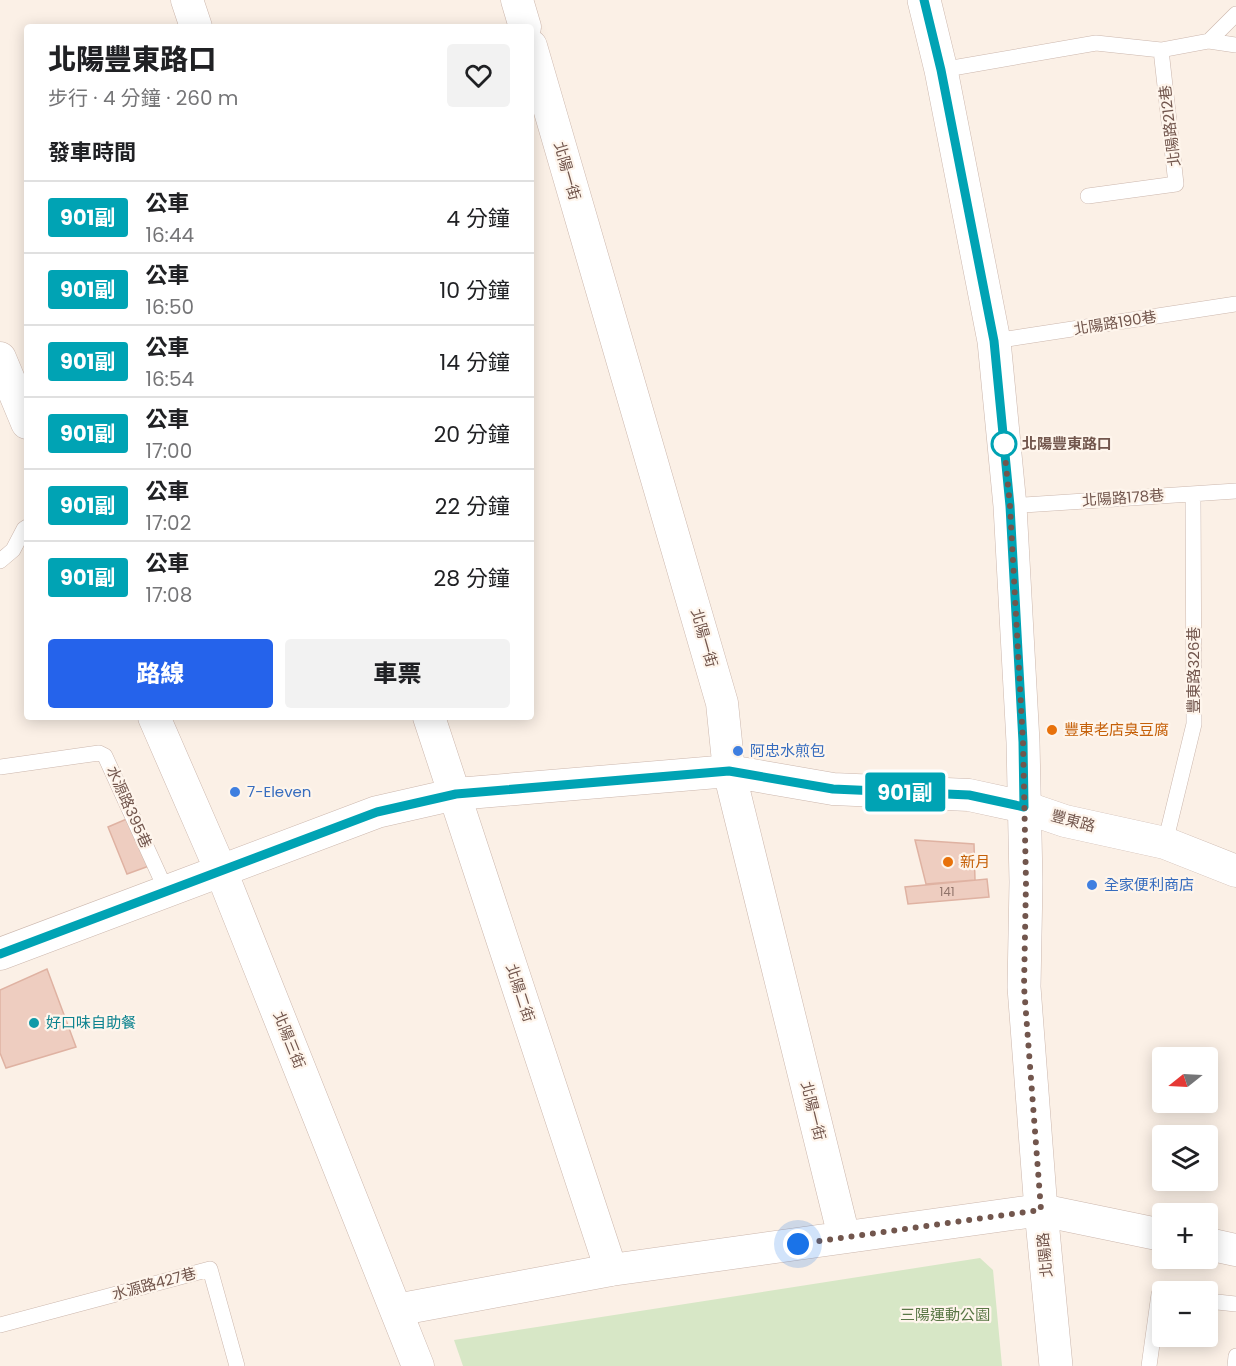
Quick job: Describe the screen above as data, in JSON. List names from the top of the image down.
{
  "streets": {
    "street": [
      "北陽一街",
      "豐東路",
      "北陽二街",
      "北陽三街",
      "北陽路"
    ],
    "lane": [
      "北陽路212巷",
      "北陽路190巷",
      "北陽路178巷",
      "豐東路326巷",
      "水源路395巷",
      "水源路427巷"
    ]
  },
  "crossings": [
    ["北陽一街", "豐東路"],
    ["北陽路190巷", "北陽路"],
    ["北陽路178巷", "豐東路326巷"],
    ["北陽路178巷", "北陽路"],
    ["豐東路326巷", "豐東路"],
    ["水源路395巷", "豐東路"],
    ["豐東路", "北陽二街"],
    ["豐東路", "北陽三街"],
    ["豐東路", "北陽路"]
  ],
  "parks": ["三陽運動公園"],
  "places": [
    "北陽豐東路口",
    "豐東老店臭豆腐",
    "阿忠水煎包",
    "7-Eleven",
    "新月",
    "全家便利商店",
    "好口味自助餐"
  ],
  "lines": ["bus line 901副"],
  "house_numbers": ["141"],
  "north": "left",
  "page": {
    "on_map": "901副",
    "heading": [
      ["北陽豐東路口", "步行 · 4 分鐘 · 260 m"],
      "發車時間"
    ],
    "list": [
      {
        "mark": "901副",
        "name": "公車",
        "note": "16:44",
        "value": "4 分鐘"
      },
      {
        "mark": "901副",
        "name": "公車",
        "note": "16:50",
        "value": "10 分鐘"
      },
      {
        "mark": "901副",
        "name": "公車",
        "note": "16:54",
        "value": "14 分鐘"
      },
      {
        "mark": "901副",
        "name": "公車",
        "note": "17:00",
        "value": "20 分鐘"
      },
      {
        "mark": "901副",
        "name": "公車",
        "note": "17:02",
        "value": "22 分鐘"
      },
      {
        "mark": "901副",
        "name": "公車",
        "note": "17:08",
        "value": "28 分鐘"
      }
    ],
    "buttons": ["路線", "車票"],
    "map_buttons": ["+", "−"]
  }
}
